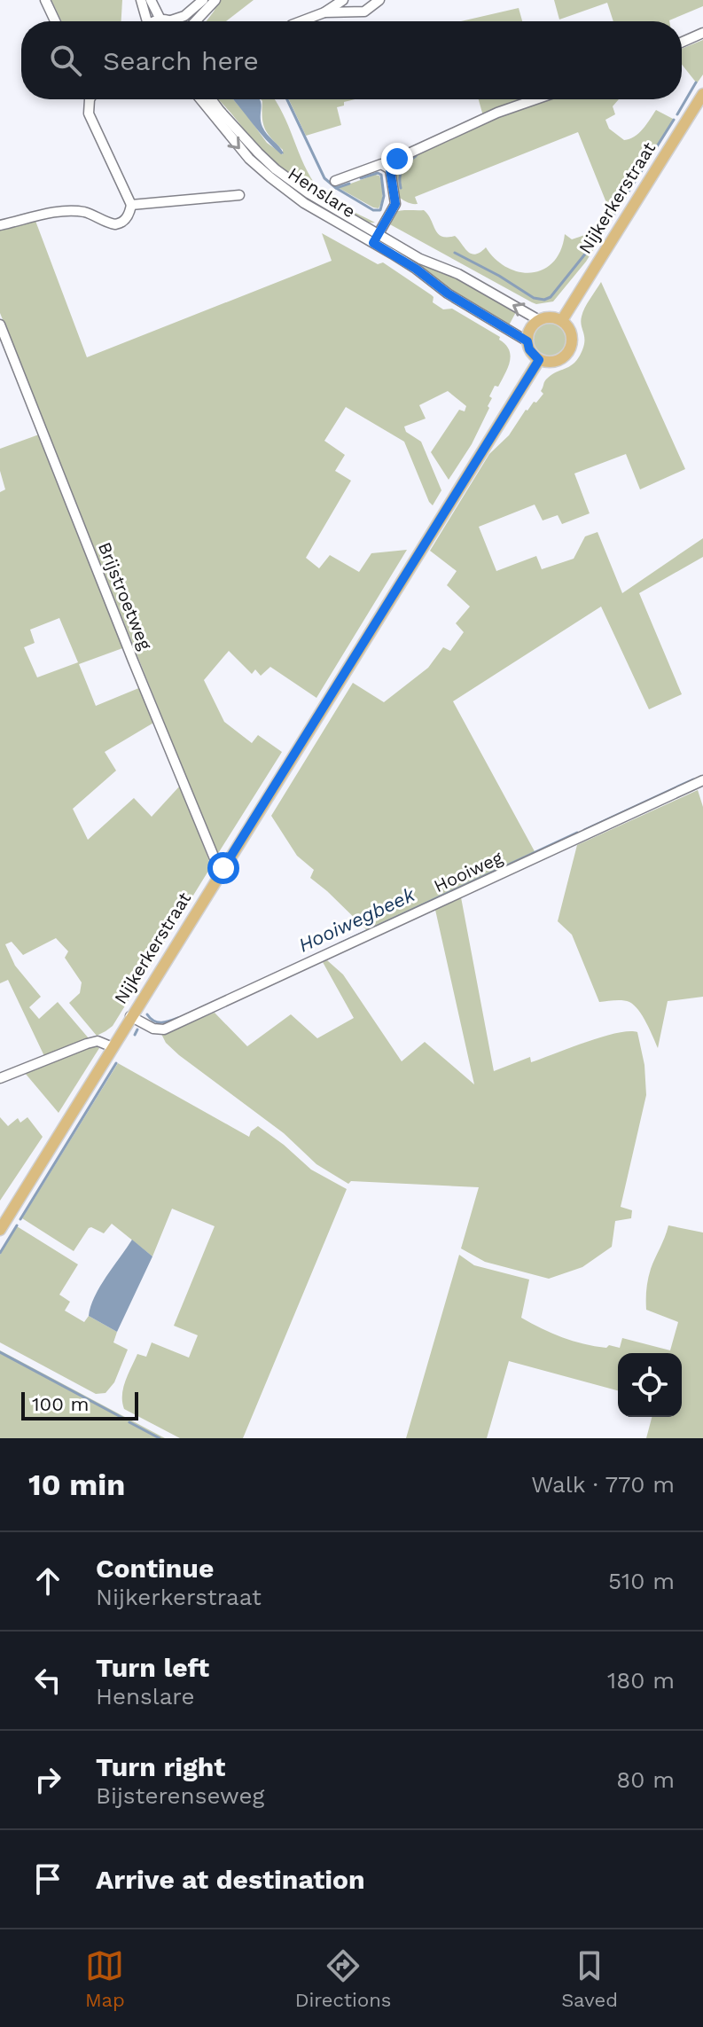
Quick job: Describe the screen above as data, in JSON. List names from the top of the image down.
{
  "streets": {
    "main road": ["Nijkerkerstraat"],
    "street": ["Henslare", "Brijstroetweg", "Hooiweg"]
  },
  "crossings": [
    ["Henslare", "Nijkerkerstraat"],
    ["Nijkerkerstraat", "Brijstroetweg"],
    ["Nijkerkerstraat", "Hooiweg"]
  ],
  "water": ["Hooiwegbeek"],
  "scale_bar": "100 m",
  "page": {
    "search": "Search here",
    "scale": "100 m",
    "heading": ["10 min", "Walk · 770 m"],
    "list": [
      ["Continue", "Nijkerkerstraat", "510 m"],
      ["Turn left", "Henslare", "180 m"],
      ["Turn right", "Bijsterenseweg", "80 m"],
      "Arrive at destination"
    ],
    "nav": ["Map", "Directions", "Saved"]
  }
}
